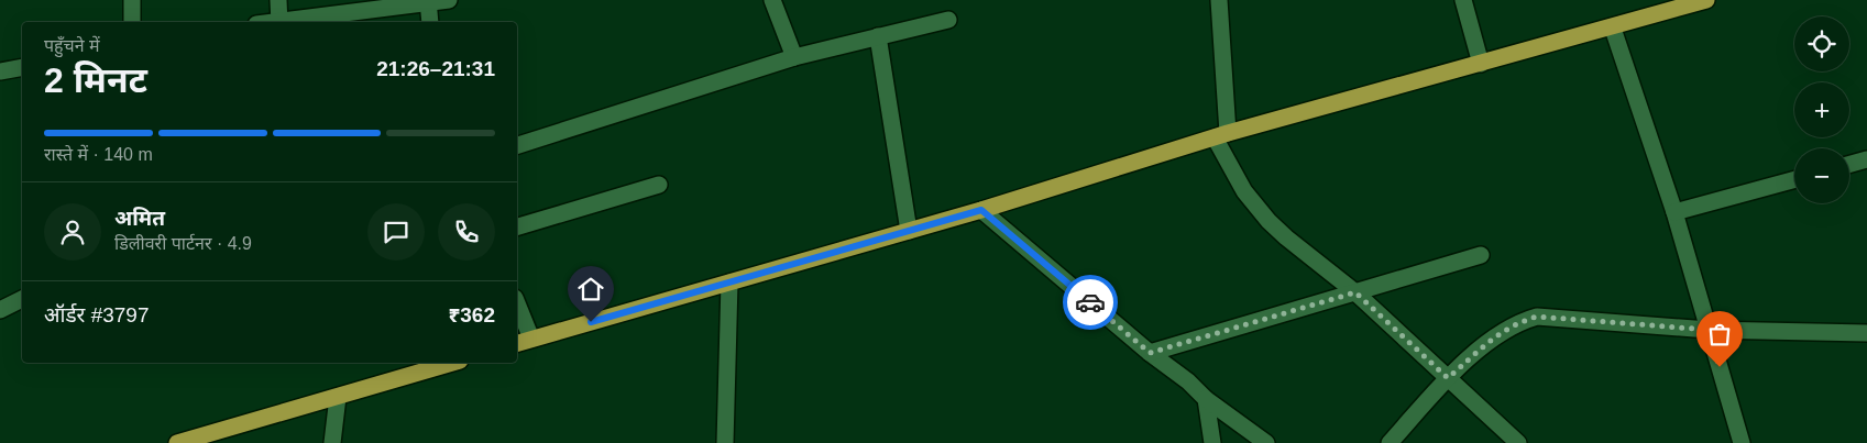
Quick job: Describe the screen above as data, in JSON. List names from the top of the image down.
{
  "page": {
    "map_buttons": ["+", "−"],
    "heading": ["2 मिनट", "पहुँचने में", "21:26–21:31"],
    "panel": [
      "अमित",
      "डिलीवरी पार्टनर · 4.9",
      "ऑर्डर #3797",
      "₹362"
    ],
    "bar": "रास्ते में · 140 m"
  }
}
